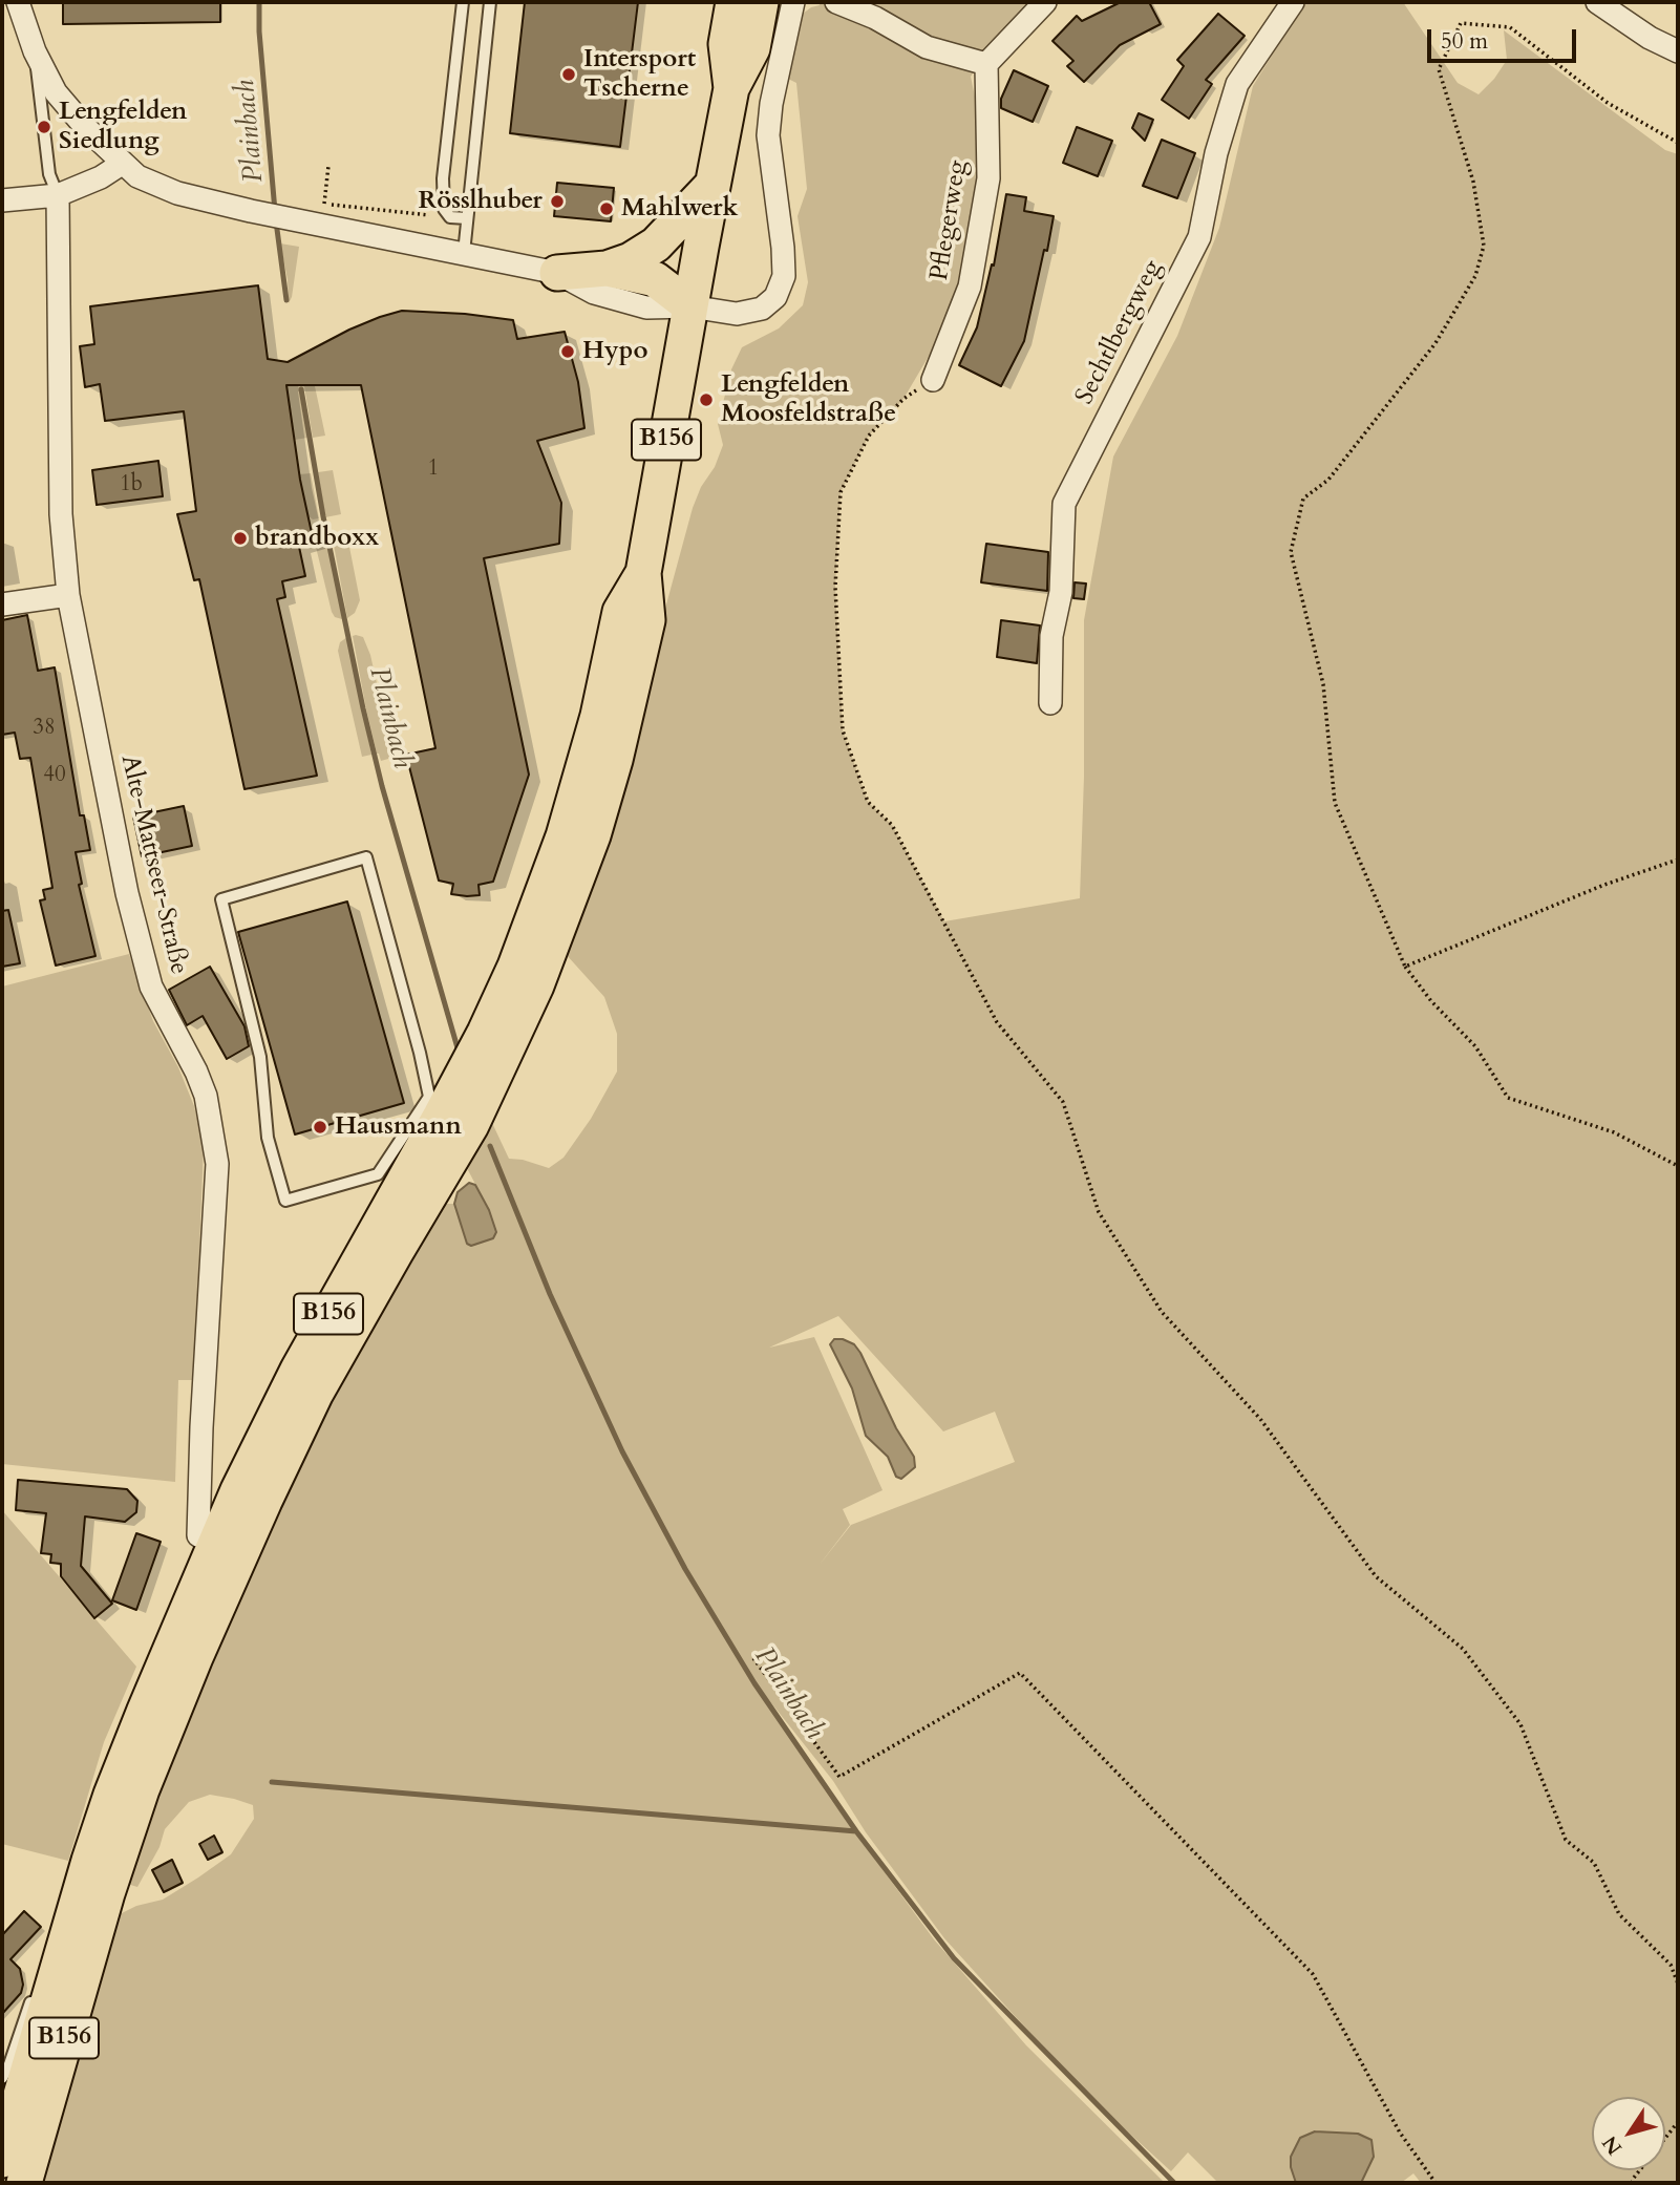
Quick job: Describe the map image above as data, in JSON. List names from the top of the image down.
{
  "streets": {
    "main road": ["B156"],
    "street": ["Pflegerweg", "Sechtlbergweg", "Alte-Mattseer-Straße"]
  },
  "water": ["Plainbach"],
  "places": [
    "Intersport Tscherne",
    "Lengfelden Siedlung",
    "Rösslhuber",
    "Mahlwerk",
    "Hypo",
    "Lengfelden Moosfeldstraße",
    "brandboxx",
    "Hausmann"
  ],
  "house_numbers": [
    "1",
    "1b",
    "38",
    "40"
  ],
  "scale_bar": "50 m",
  "north": "bottom left"
}
